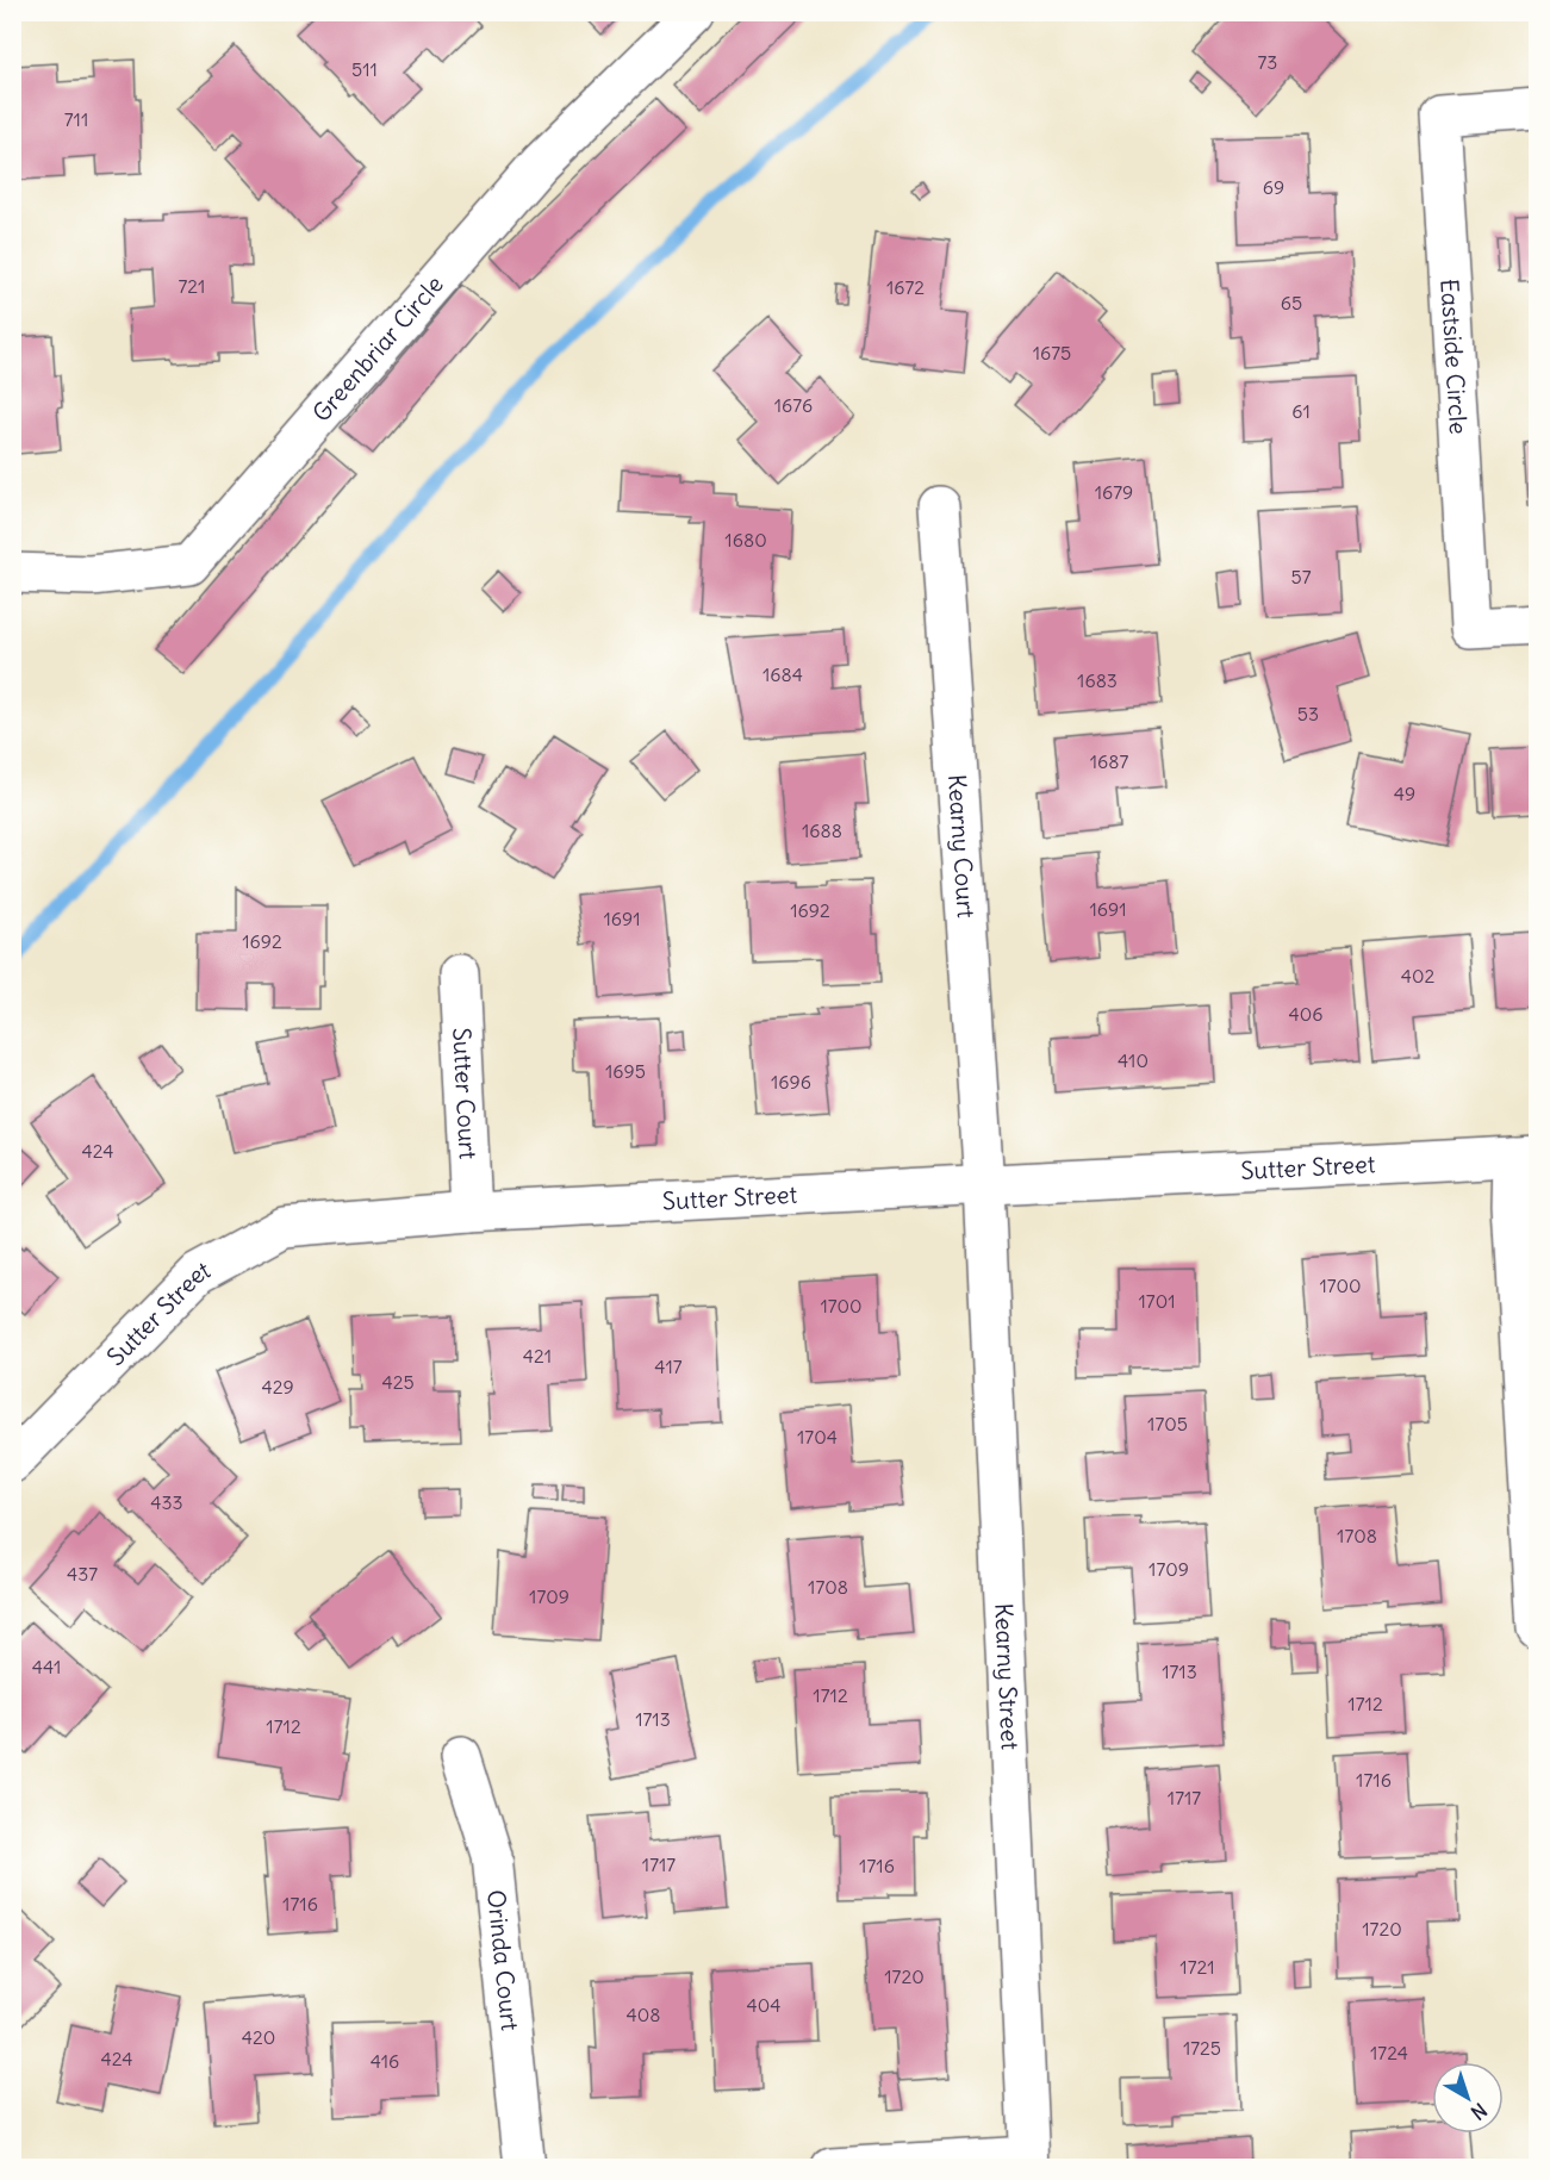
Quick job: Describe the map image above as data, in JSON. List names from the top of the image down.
{
  "streets": {
    "street": [
      "Greenbriar Circle",
      "Eastside Circle",
      "Kearny Court",
      "Sutter Court",
      "Sutter Street",
      "Kearny Street",
      "Orinda Court"
    ]
  },
  "crossings": [
    ["Kearny Court", "Sutter Street"],
    ["Kearny Court", "Kearny Street"],
    ["Sutter Court", "Sutter Street"],
    ["Sutter Street", "Kearny Street"]
  ],
  "house_numbers": [
    "73",
    "511",
    "711",
    "69",
    "721",
    "1672",
    "65",
    "1675",
    "1676",
    "61",
    "1679",
    "1680",
    "57",
    "1684",
    "1683",
    "53",
    "1687",
    "49",
    "1688",
    "1691",
    "1692",
    "1691",
    "1692",
    "402",
    "406",
    "410",
    "1695",
    "1696",
    "424",
    "1700",
    "1701",
    "1700",
    "421",
    "417",
    "425",
    "429",
    "1705",
    "1704",
    "433",
    "1708",
    "1709",
    "437",
    "1708",
    "1709",
    "441",
    "1713",
    "1712",
    "1712",
    "1713",
    "1712",
    "1716",
    "1717",
    "1717",
    "1716",
    "1716",
    "1720",
    "1721",
    "1720",
    "404",
    "408",
    "420",
    "1725",
    "1724",
    "424",
    "416"
  ],
  "north": "bottom right"
}
